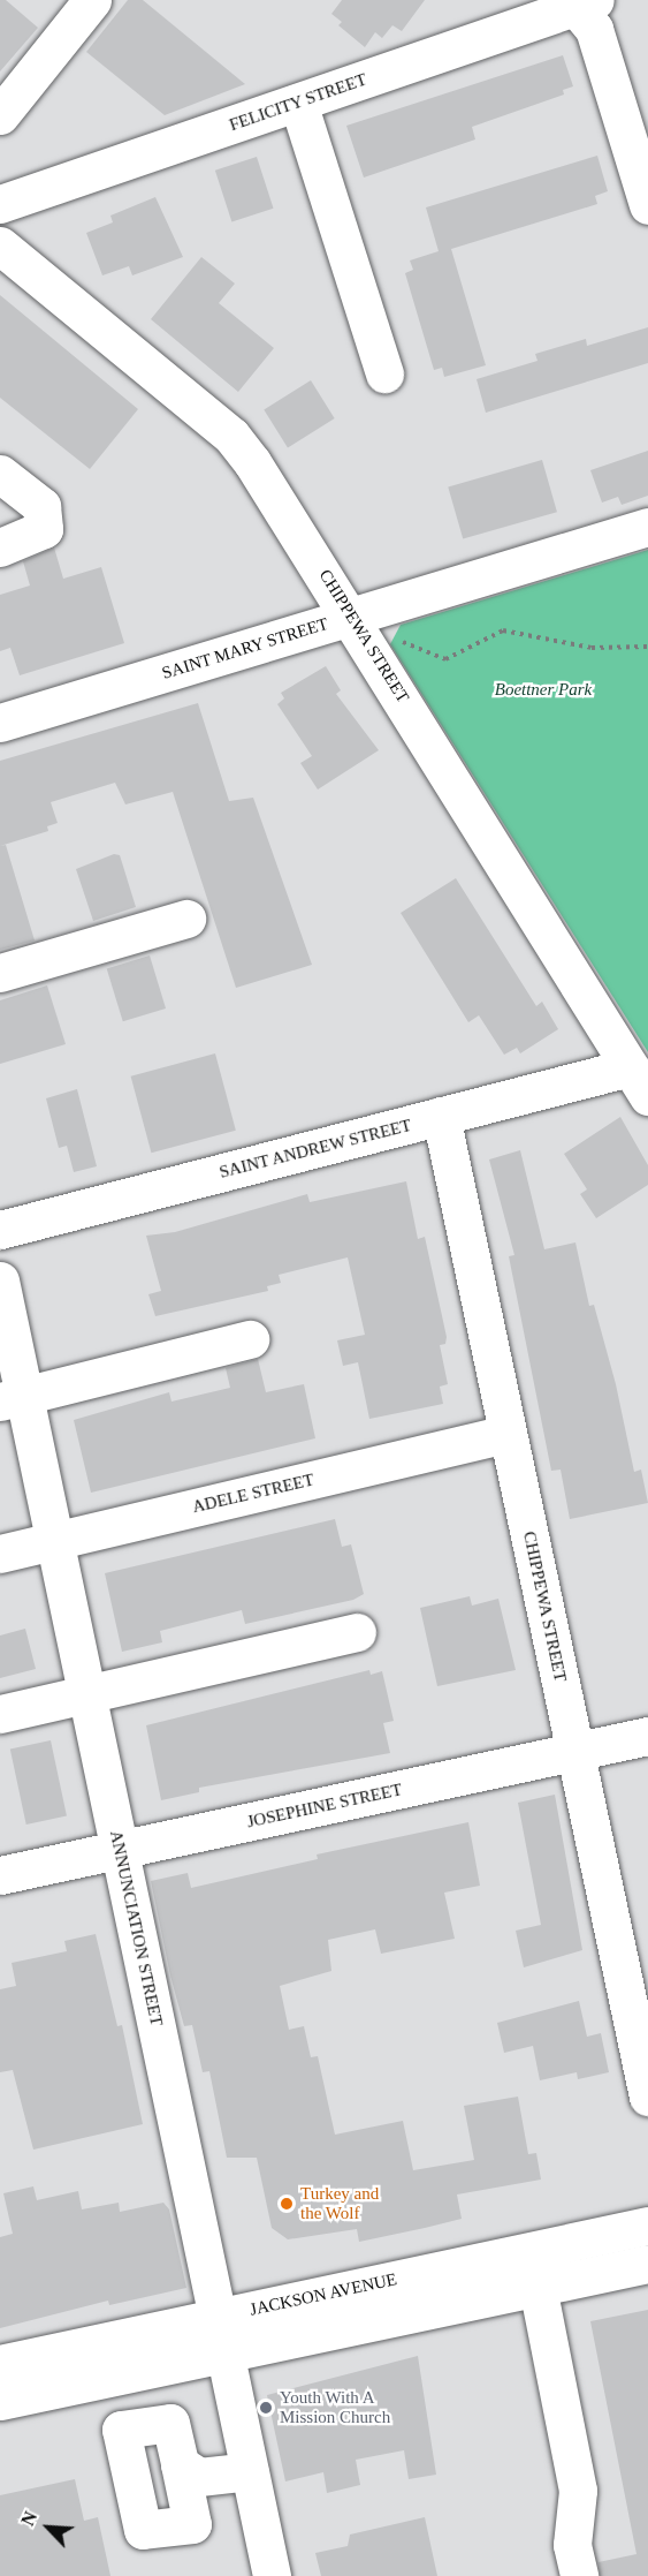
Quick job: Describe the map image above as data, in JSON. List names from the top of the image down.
{
  "streets": {
    "street": [
      "FELICITY STREET",
      "CHIPPEWA STREET",
      "SAINT MARY STREET",
      "SAINT ANDREW STREET",
      "ADELE STREET",
      "JOSEPHINE STREET",
      "ANNUNCIATION STREET",
      "JACKSON AVENUE"
    ]
  },
  "crossings": [
    ["CHIPPEWA STREET", "SAINT MARY STREET"],
    ["CHIPPEWA STREET", "SAINT ANDREW STREET"],
    ["CHIPPEWA STREET", "ADELE STREET"],
    ["CHIPPEWA STREET", "JOSEPHINE STREET"],
    ["ADELE STREET", "ANNUNCIATION STREET"],
    ["JOSEPHINE STREET", "ANNUNCIATION STREET"],
    ["ANNUNCIATION STREET", "JACKSON AVENUE"]
  ],
  "parks": ["Boettner Park"],
  "places": ["Turkey and the Wolf", "Youth With A Mission Church"],
  "north": "top left"
}
